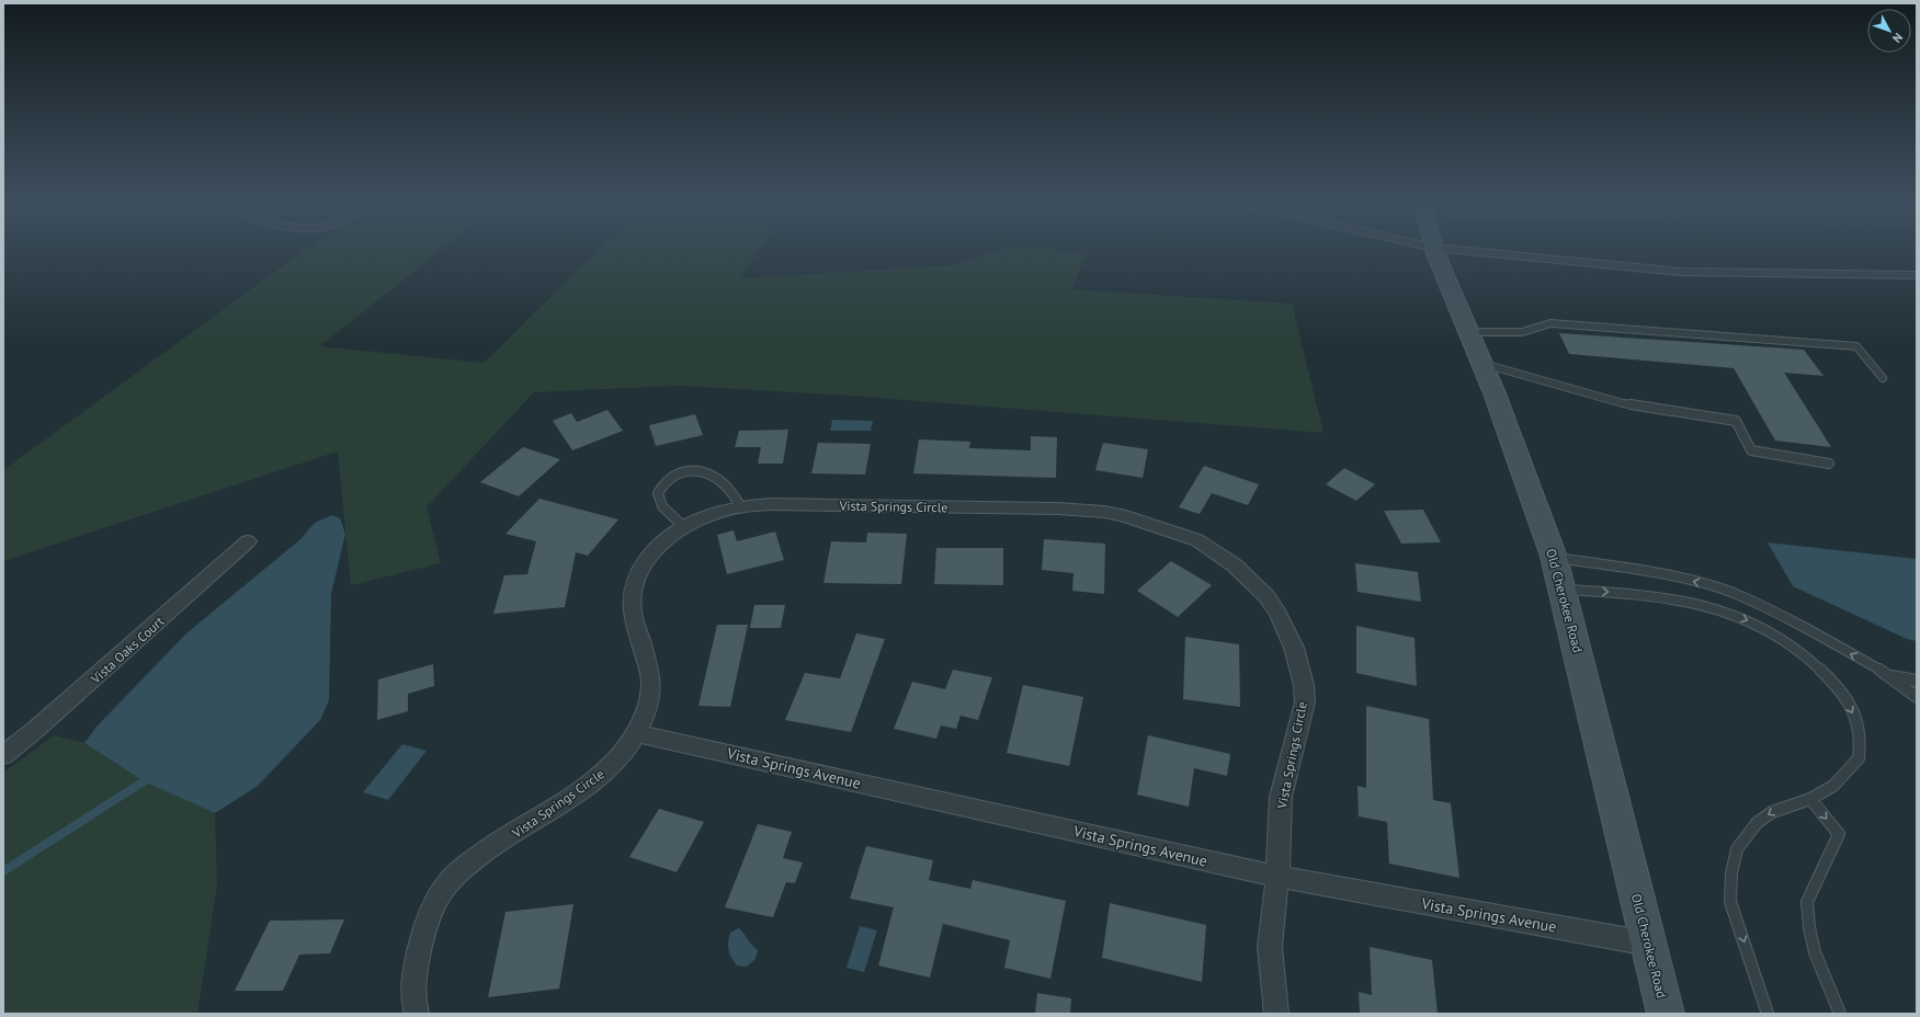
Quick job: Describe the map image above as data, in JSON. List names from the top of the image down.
{
  "streets": {
    "street": [
      "Vista Springs Circle",
      "Old Cherokee Road",
      "Vista Oaks Court",
      "Vista Springs Avenue"
    ]
  },
  "crossings": [
    ["Vista Springs Circle", "Vista Springs Avenue"],
    ["Old Cherokee Road", "Vista Springs Avenue"]
  ],
  "north": "bottom right"
}
